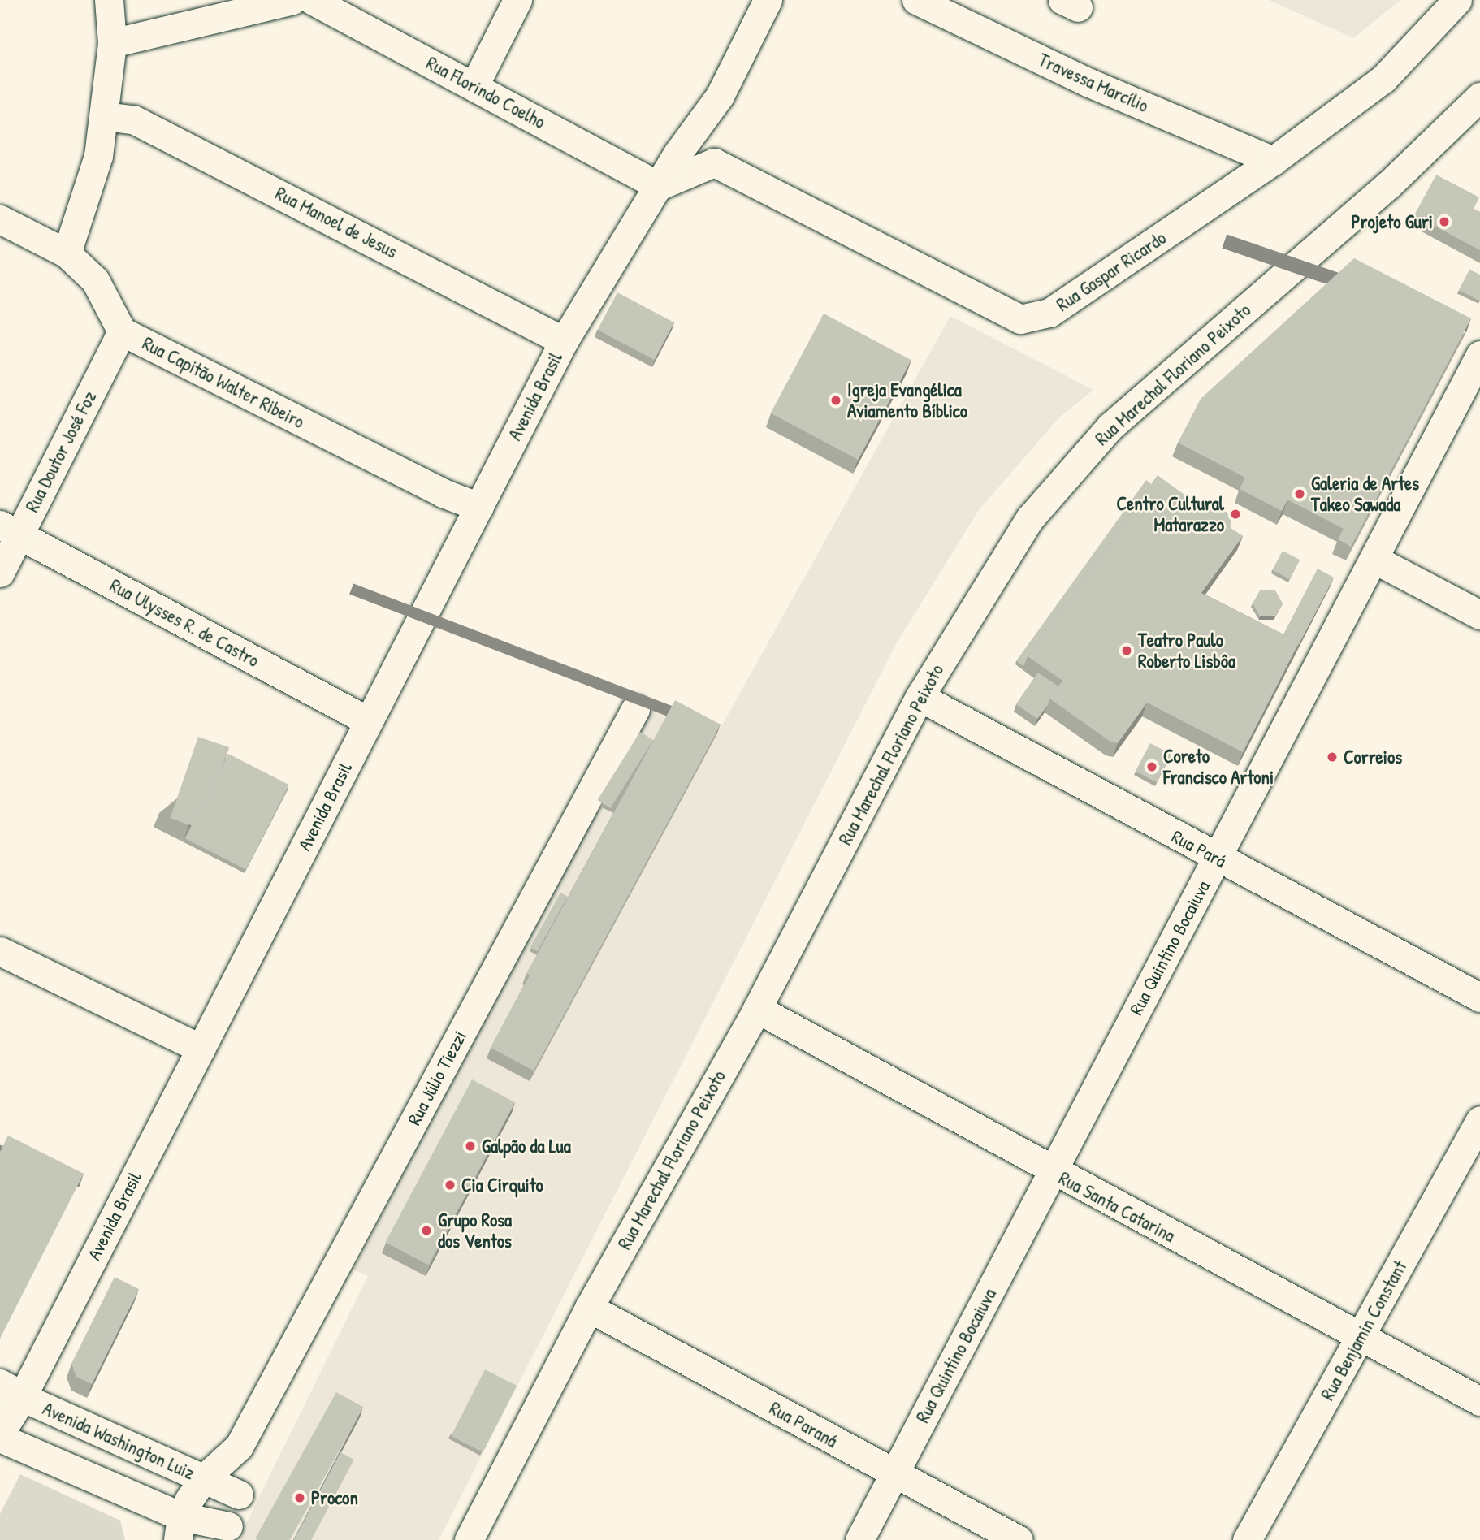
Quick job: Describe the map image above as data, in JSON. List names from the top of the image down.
{
  "streets": {
    "main road": ["Avenida Brasil"],
    "street": [
      "Travessa Marcílio",
      "Rua Florindo Coelho",
      "Rua Manoel de Jesus",
      "Rua Gaspar Ricardo",
      "Rua Marechal Floriano Peixoto",
      "Rua Capitão Walter Ribeiro",
      "Rua Doutor José Foz",
      "Rua Ulysses R. de Castro",
      "Rua Pará",
      "Rua Quintino Bocaiuva",
      "Rua Júlio Tiezzi",
      "Rua Santa Catarina",
      "Rua Benjamin Constant",
      "Rua Paraná",
      "Avenida Washington Luiz"
    ]
  },
  "crossings": [
    ["Travessa Marcílio", "Rua Gaspar Ricardo"],
    ["Rua Florindo Coelho", "Avenida Brasil"],
    ["Rua Manoel de Jesus", "Avenida Brasil"],
    ["Rua Marechal Floriano Peixoto", "Rua Pará"],
    ["Rua Marechal Floriano Peixoto", "Rua Santa Catarina"],
    ["Rua Marechal Floriano Peixoto", "Rua Paraná"],
    ["Rua Capitão Walter Ribeiro", "Avenida Brasil"],
    ["Rua Capitão Walter Ribeiro", "Rua Doutor José Foz"],
    ["Avenida Brasil", "Rua Ulysses R. de Castro"],
    ["Avenida Brasil", "Avenida Washington Luiz"],
    ["Rua Doutor José Foz", "Rua Ulysses R. de Castro"],
    ["Rua Pará", "Rua Quintino Bocaiuva"],
    ["Rua Quintino Bocaiuva", "Rua Santa Catarina"],
    ["Rua Quintino Bocaiuva", "Rua Paraná"],
    ["Rua Júlio Tiezzi", "Avenida Washington Luiz"],
    ["Rua Santa Catarina", "Rua Benjamin Constant"]
  ],
  "places": [
    "Projeto Guri",
    "Igreja Evangélica Aviamento Bíblico",
    "Galeria de Artes Takeo Sawada",
    "Centro Cultural Matarazzo",
    "Teatro Paulo Roberto Lisbôa",
    "Correios",
    "Coreto Francisco Artoni",
    "Galpão da Lua",
    "Cia Cirquito",
    "Grupo Rosa dos Ventos",
    "Procon"
  ]
}
